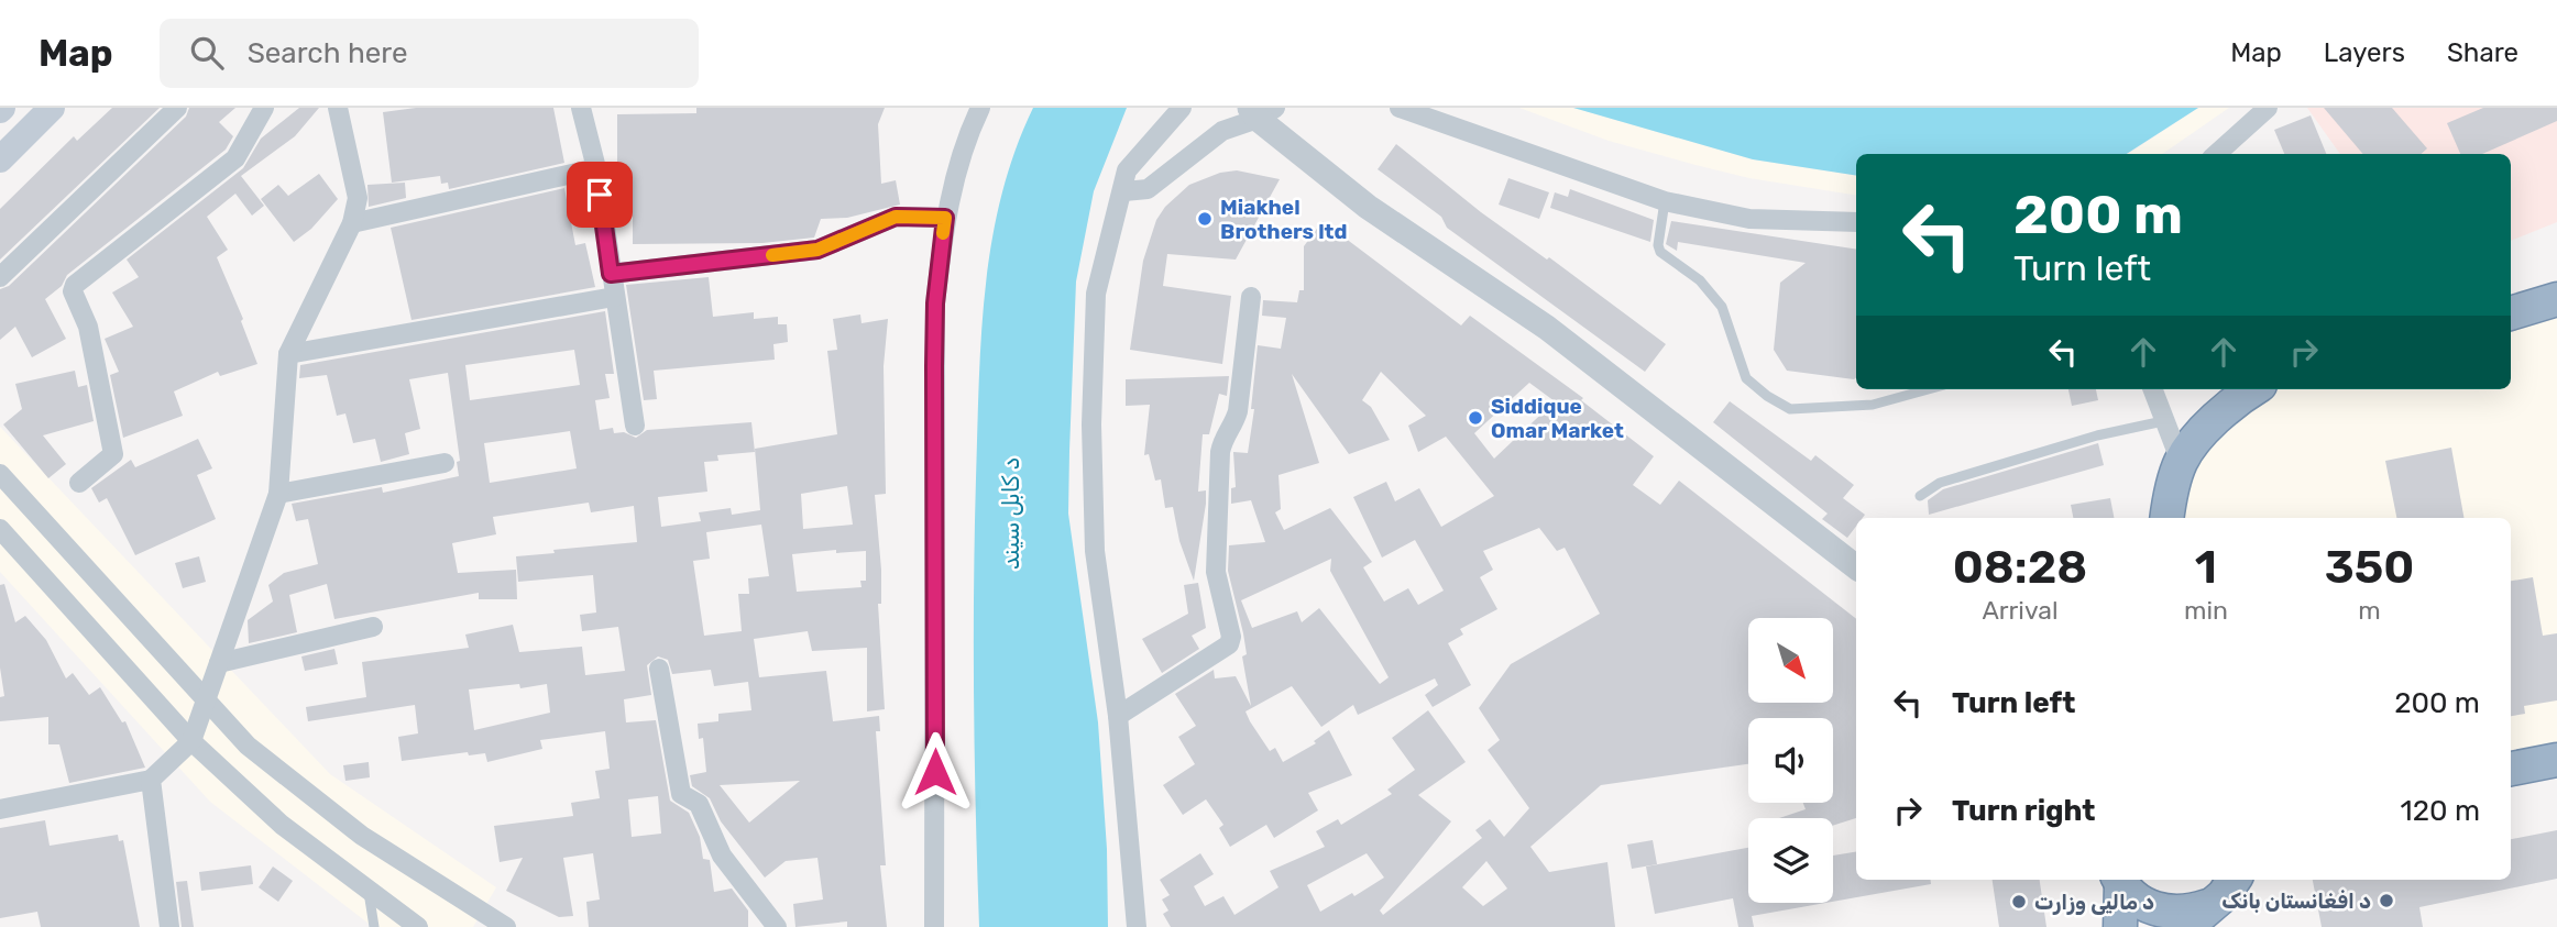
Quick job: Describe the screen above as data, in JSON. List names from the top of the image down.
{
  "water": ["د کابل سيند"],
  "places": [
    "Miakhel Brothers ltd",
    "Siddique Omar Market",
    "د افغانستان بانک",
    "د مالیی وزارت"
  ],
  "north": "bottom right",
  "page": {
    "header": "Map",
    "search": "Search here",
    "nav": ["Map", "Layers", "Share"],
    "turn": ["200 m", "Turn left"],
    "eta": [
      "08:28",
      "Arrival",
      "1",
      "min",
      "350",
      "m"
    ],
    "list": [
      {
        "name": "Turn left",
        "value": "200 m"
      },
      {
        "name": "Turn right",
        "value": "120 m"
      }
    ]
  }
}
